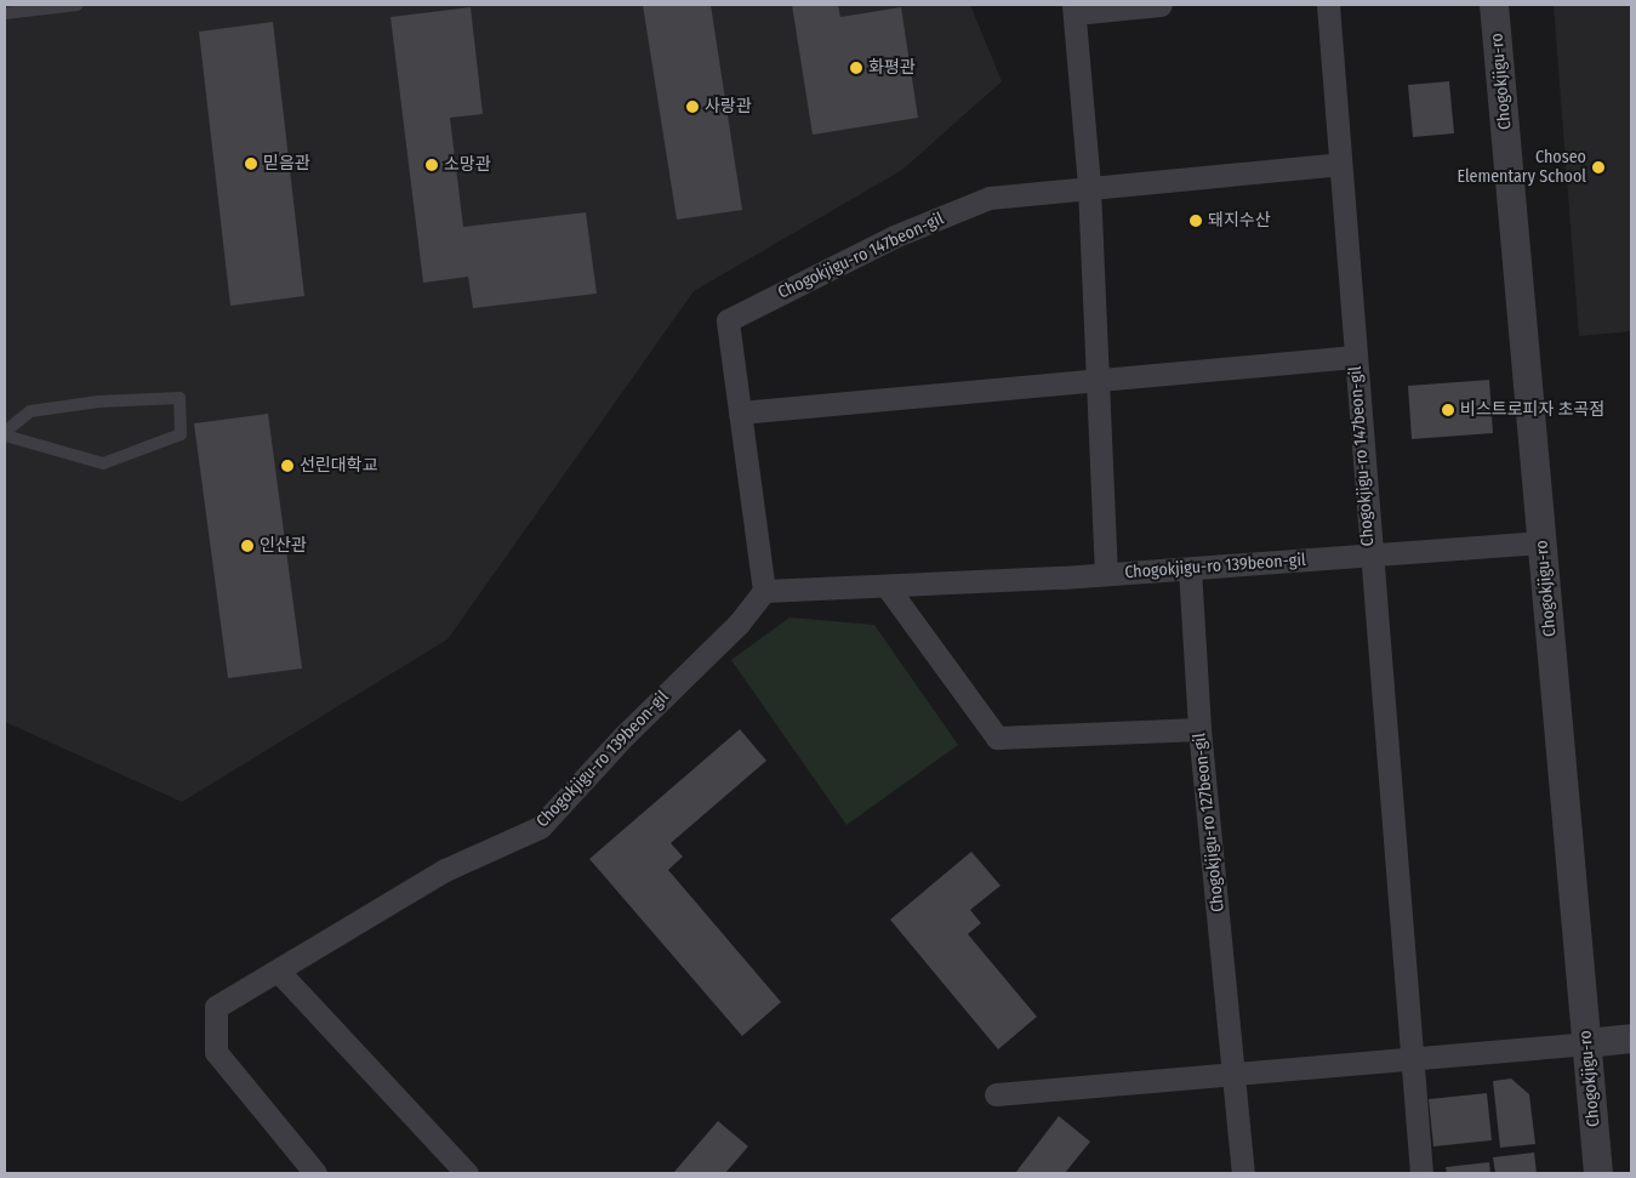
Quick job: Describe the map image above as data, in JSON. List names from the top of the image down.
{
  "streets": {
    "street": [
      "Chogokjigu-ro",
      "Chogokjigu-ro 147beon-gil",
      "Chogokjigu-ro 139beon-gil",
      "Chogokjigu-ro 127beon-gil"
    ]
  },
  "crossings": [
    ["Chogokjigu-ro", "Chogokjigu-ro 139beon-gil"],
    ["Chogokjigu-ro 147beon-gil", "Chogokjigu-ro 139beon-gil"],
    ["Chogokjigu-ro 139beon-gil", "Chogokjigu-ro 127beon-gil"]
  ],
  "places": [
    "화평관",
    "사랑관",
    "믿음관",
    "소망관",
    "Choseo Elementary School",
    "돼지수산",
    "비스트로피자 초곡점",
    "선린대학교",
    "인산관"
  ]
}
